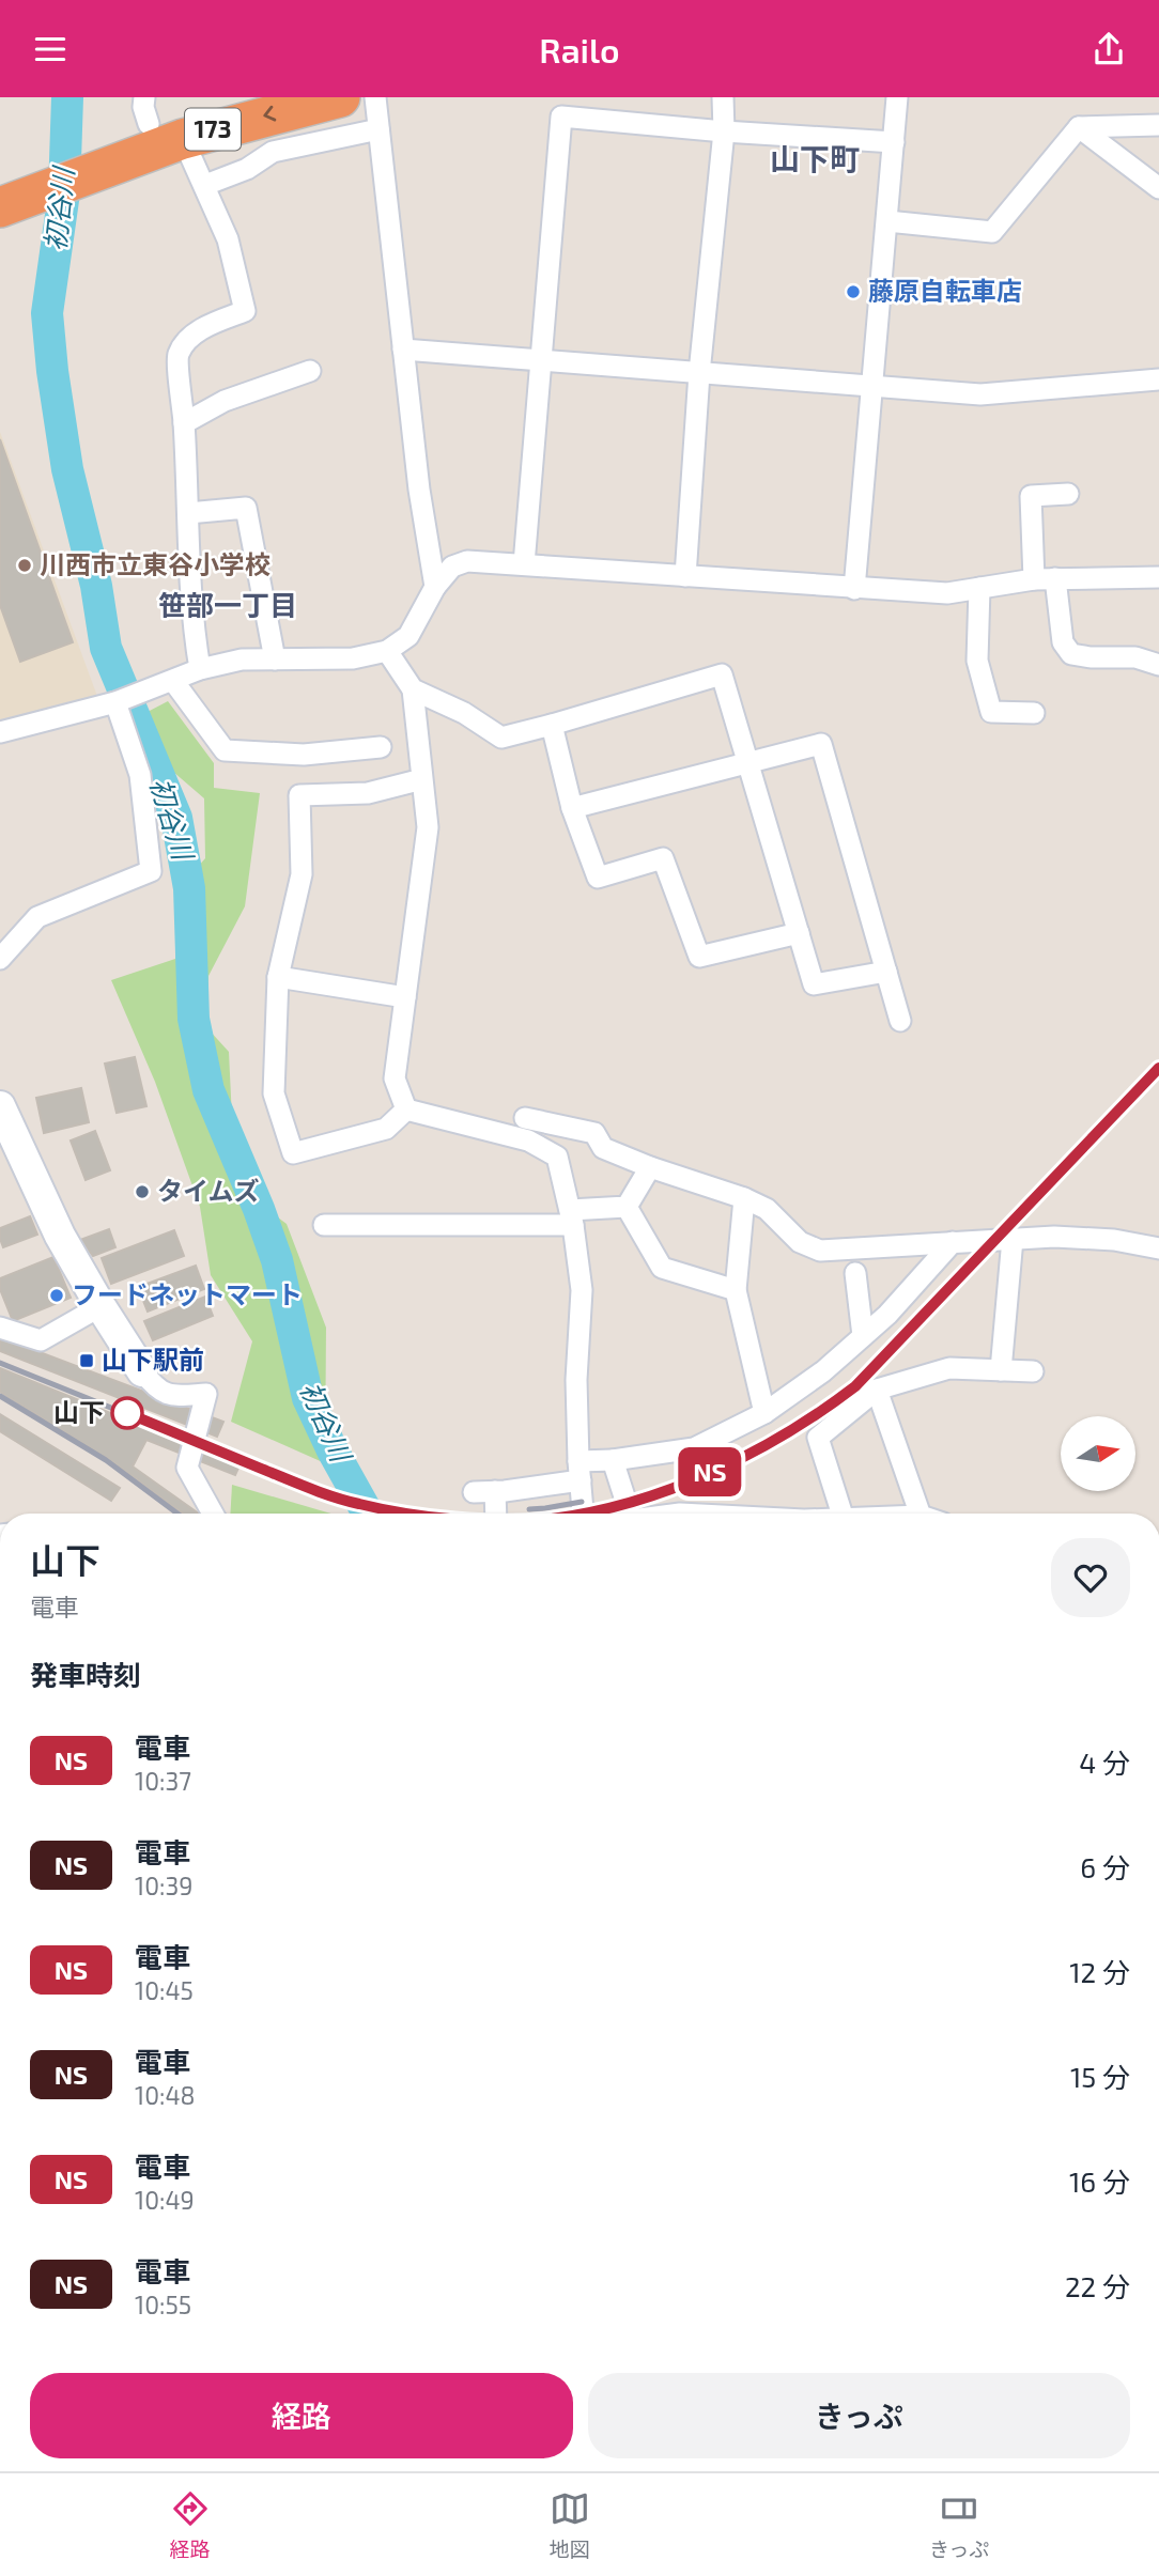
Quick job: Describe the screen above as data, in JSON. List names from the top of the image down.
{
  "streets": {
    "highway": ["173"]
  },
  "districts": ["山下町", "笹部一丁目"],
  "water": ["初谷川"],
  "places": {
    "other": [
      "藤原自転車店",
      "川西市立東谷小学校",
      "タイムズ",
      "フードネットマート",
      "山下"
    ],
    "transit": ["山下駅前"]
  },
  "north": "right",
  "page": {
    "header": "Railo",
    "on_map": "NS",
    "heading": [
      ["山下", "電車"],
      "発車時刻"
    ],
    "list": [
      {
        "mark": "NS",
        "name": "電車",
        "note": "10:37",
        "value": "4 分"
      },
      {
        "mark": "NS",
        "name": "電車",
        "note": "10:39",
        "value": "6 分"
      },
      {
        "mark": "NS",
        "name": "電車",
        "note": "10:45",
        "value": "12 分"
      },
      {
        "mark": "NS",
        "name": "電車",
        "note": "10:48",
        "value": "15 分"
      },
      {
        "mark": "NS",
        "name": "電車",
        "note": "10:49",
        "value": "16 分"
      },
      {
        "mark": "NS",
        "name": "電車",
        "note": "10:55",
        "value": "22 分"
      }
    ],
    "buttons": ["経路", "きっぷ"],
    "tabs": ["経路", "地図", "きっぷ"]
  }
}
